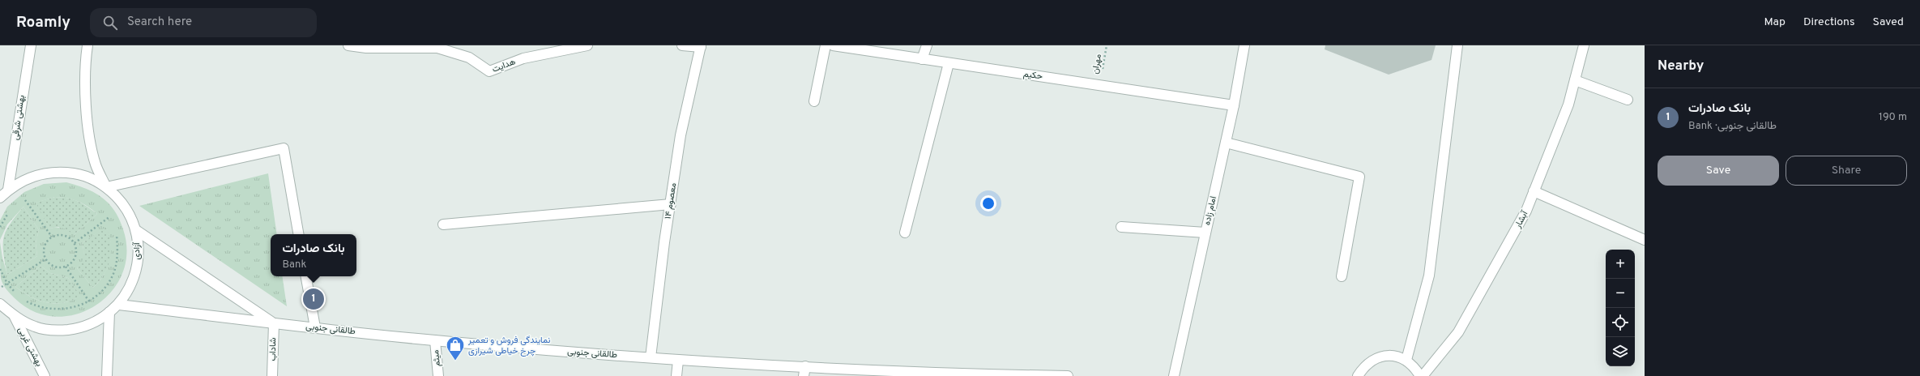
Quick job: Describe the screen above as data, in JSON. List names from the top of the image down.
{
  "streets": {
    "street": [
      "هدایت",
      "حکیم",
      "بهشتی شرقی",
      "۱۴ معصوم",
      "امام زاده",
      "آبشار",
      "آزادی",
      "طالقانی جنوبی",
      "بهشتی غربی",
      "شاداب",
      "میثم"
    ],
    "path": ["مهران"]
  },
  "crossings": [
    ["مهران", "حکیم"],
    ["حکیم", "امام زاده"],
    ["بهشتی شرقی", "آزادی"],
    ["۱۴ معصوم", "طالقانی جنوبی"],
    ["آزادی", "طالقانی جنوبی"],
    ["آزادی", "بهشتی غربی"],
    ["طالقانی جنوبی", "شاداب"],
    ["طالقانی جنوبی", "میثم"]
  ],
  "places": {
    "shop": ["نمایندگی فروش و تعمیر چرخ خیاطی شیرازی"]
  },
  "page": {
    "header": "Roamly",
    "search": "Search here",
    "nav": ["Map", "Directions", "Saved"],
    "heading": "Nearby",
    "list": [
      {
        "mark": "1",
        "name": "بانک صادرات",
        "note": "Bank · طالقانی جنوبی",
        "value": "190 m"
      }
    ],
    "buttons": ["Save", "Share"],
    "popup": ["بانک صادرات", "Bank"],
    "map_buttons": ["+", "−"],
    "pins": "1"
  }
}
